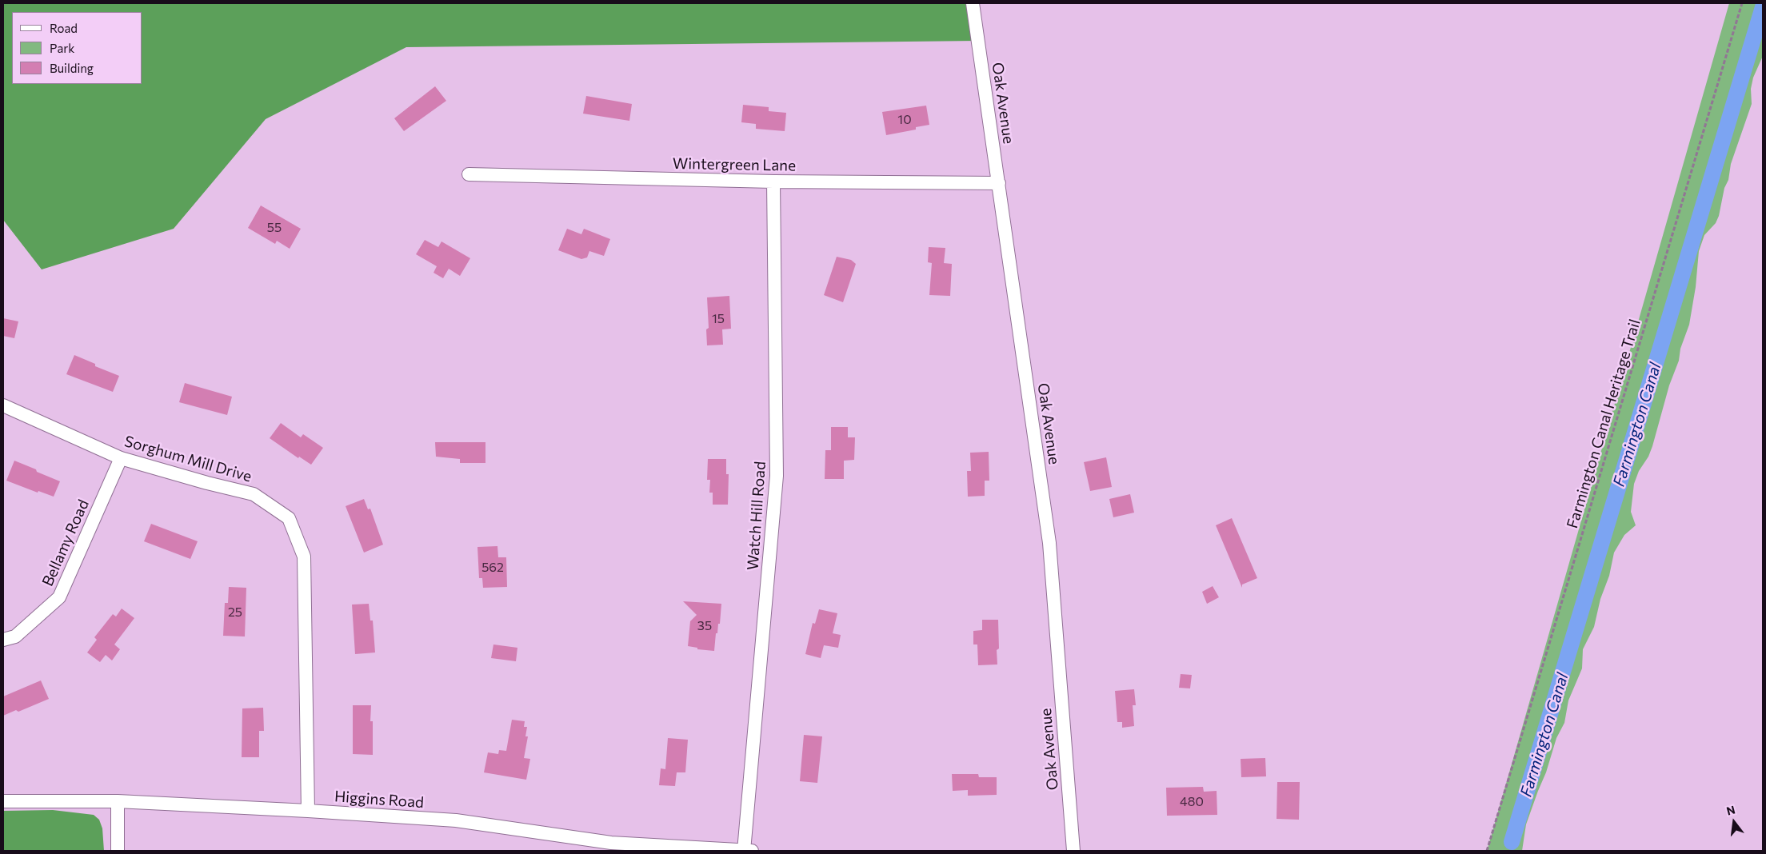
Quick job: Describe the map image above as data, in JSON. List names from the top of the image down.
{
  "streets": {
    "street": [
      "Oak Avenue",
      "Wintergreen Lane",
      "Sorghum Mill Drive",
      "Watch Hill Road",
      "Bellamy Road",
      "Higgins Road"
    ],
    "path": ["Farmington Canal Heritage Trail"]
  },
  "crossings": [
    ["Oak Avenue", "Wintergreen Lane"],
    ["Wintergreen Lane", "Watch Hill Road"],
    ["Sorghum Mill Drive", "Bellamy Road"],
    ["Sorghum Mill Drive", "Higgins Road"],
    ["Watch Hill Road", "Higgins Road"]
  ],
  "water": ["Farmington Canal"],
  "house_numbers": [
    "10",
    "55",
    "15",
    "562",
    "25",
    "35",
    "480"
  ],
  "legend": ["Road", "Park", "Building"],
  "north": "top"
}
